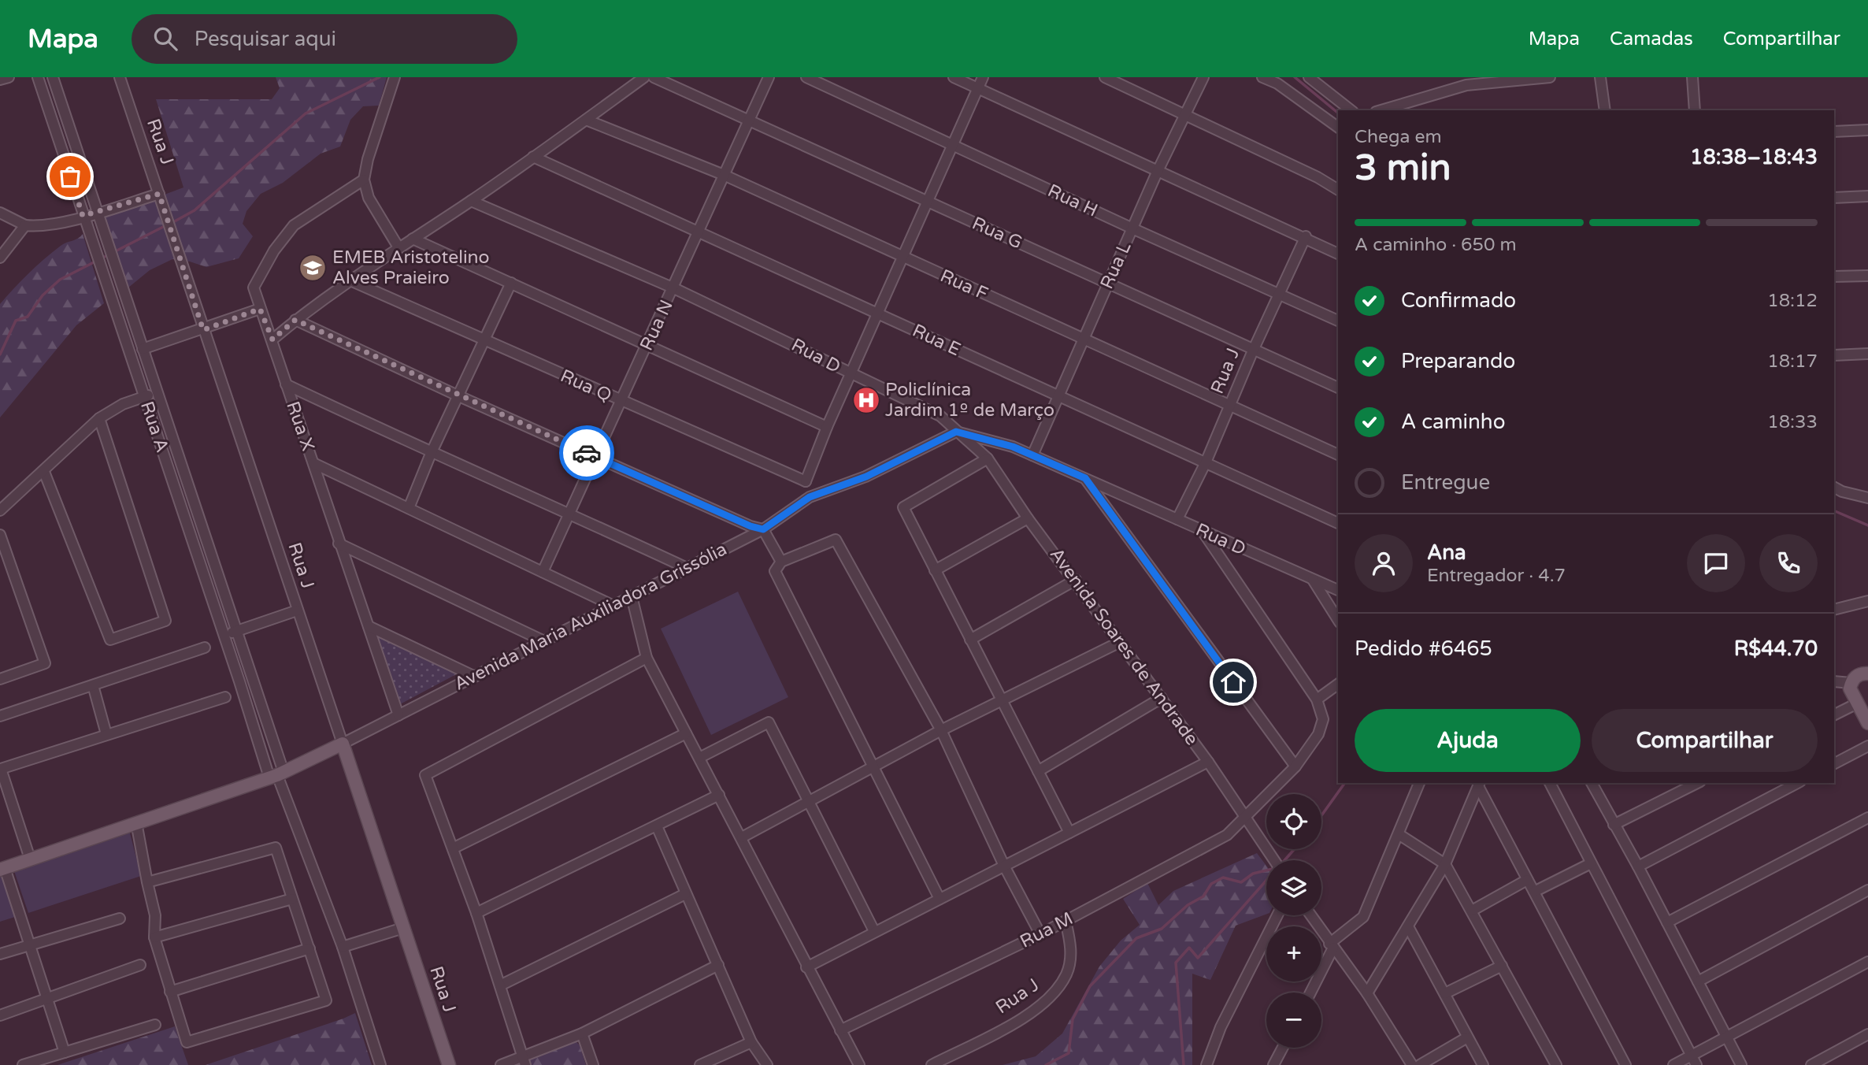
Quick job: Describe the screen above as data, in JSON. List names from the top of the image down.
{
  "streets": {
    "main road": ["Rua J"],
    "street": [
      "Rua H",
      "Rua G",
      "Rua L",
      "Rua F",
      "Rua N",
      "Rua E",
      "Rua D",
      "Rua Q",
      "Rua X",
      "Rua A",
      "Avenida Maria Auxiliadora Grissólia",
      "Avenida Soares de Andrade",
      "Rua M"
    ]
  },
  "crossings": [
    ["Rua J", "Rua H"],
    ["Rua J", "Rua G"],
    ["Rua J", "Rua F"],
    ["Rua J", "Rua E"],
    ["Rua J", "Rua D"],
    ["Rua J", "Avenida Maria Auxiliadora Grissólia"],
    ["Rua J", "Rua M"],
    ["Rua H", "Rua L"],
    ["Rua G", "Rua L"],
    ["Rua G", "Rua N"],
    ["Rua L", "Rua F"],
    ["Rua L", "Rua E"],
    ["Rua L", "Rua D"],
    ["Rua F", "Rua N"],
    ["Rua N", "Rua E"],
    ["Rua N", "Rua D"],
    ["Rua N", "Rua Q"],
    ["Rua D", "Avenida Maria Auxiliadora Grissólia"],
    ["Rua D", "Avenida Soares de Andrade"],
    ["Rua X", "Avenida Maria Auxiliadora Grissólia"],
    ["Avenida Maria Auxiliadora Grissólia", "Avenida Soares de Andrade"],
    ["Avenida Soares de Andrade", "Rua M"]
  ],
  "places": {
    "school or university": ["EMEB Aristotelino Alves Praieiro"],
    "hospital": ["Policlínica Jardim 1º de Março"]
  },
  "page": {
    "header": "Mapa",
    "search": "Pesquisar aqui",
    "nav": ["Mapa", "Camadas", "Compartilhar"],
    "heading": ["3 min", "Chega em", "18:38–18:43"],
    "panel": [
      "Ana",
      "Entregador · 4.7",
      "Pedido #6465",
      "R$44.70"
    ],
    "bar": "A caminho · 650 m",
    "list": [
      ["Confirmado", "18:12"],
      ["Preparando", "18:17"],
      ["A caminho", "18:33"],
      "Entregue"
    ],
    "buttons": ["Ajuda", "Compartilhar"],
    "map_buttons": ["+", "−"]
  }
}
